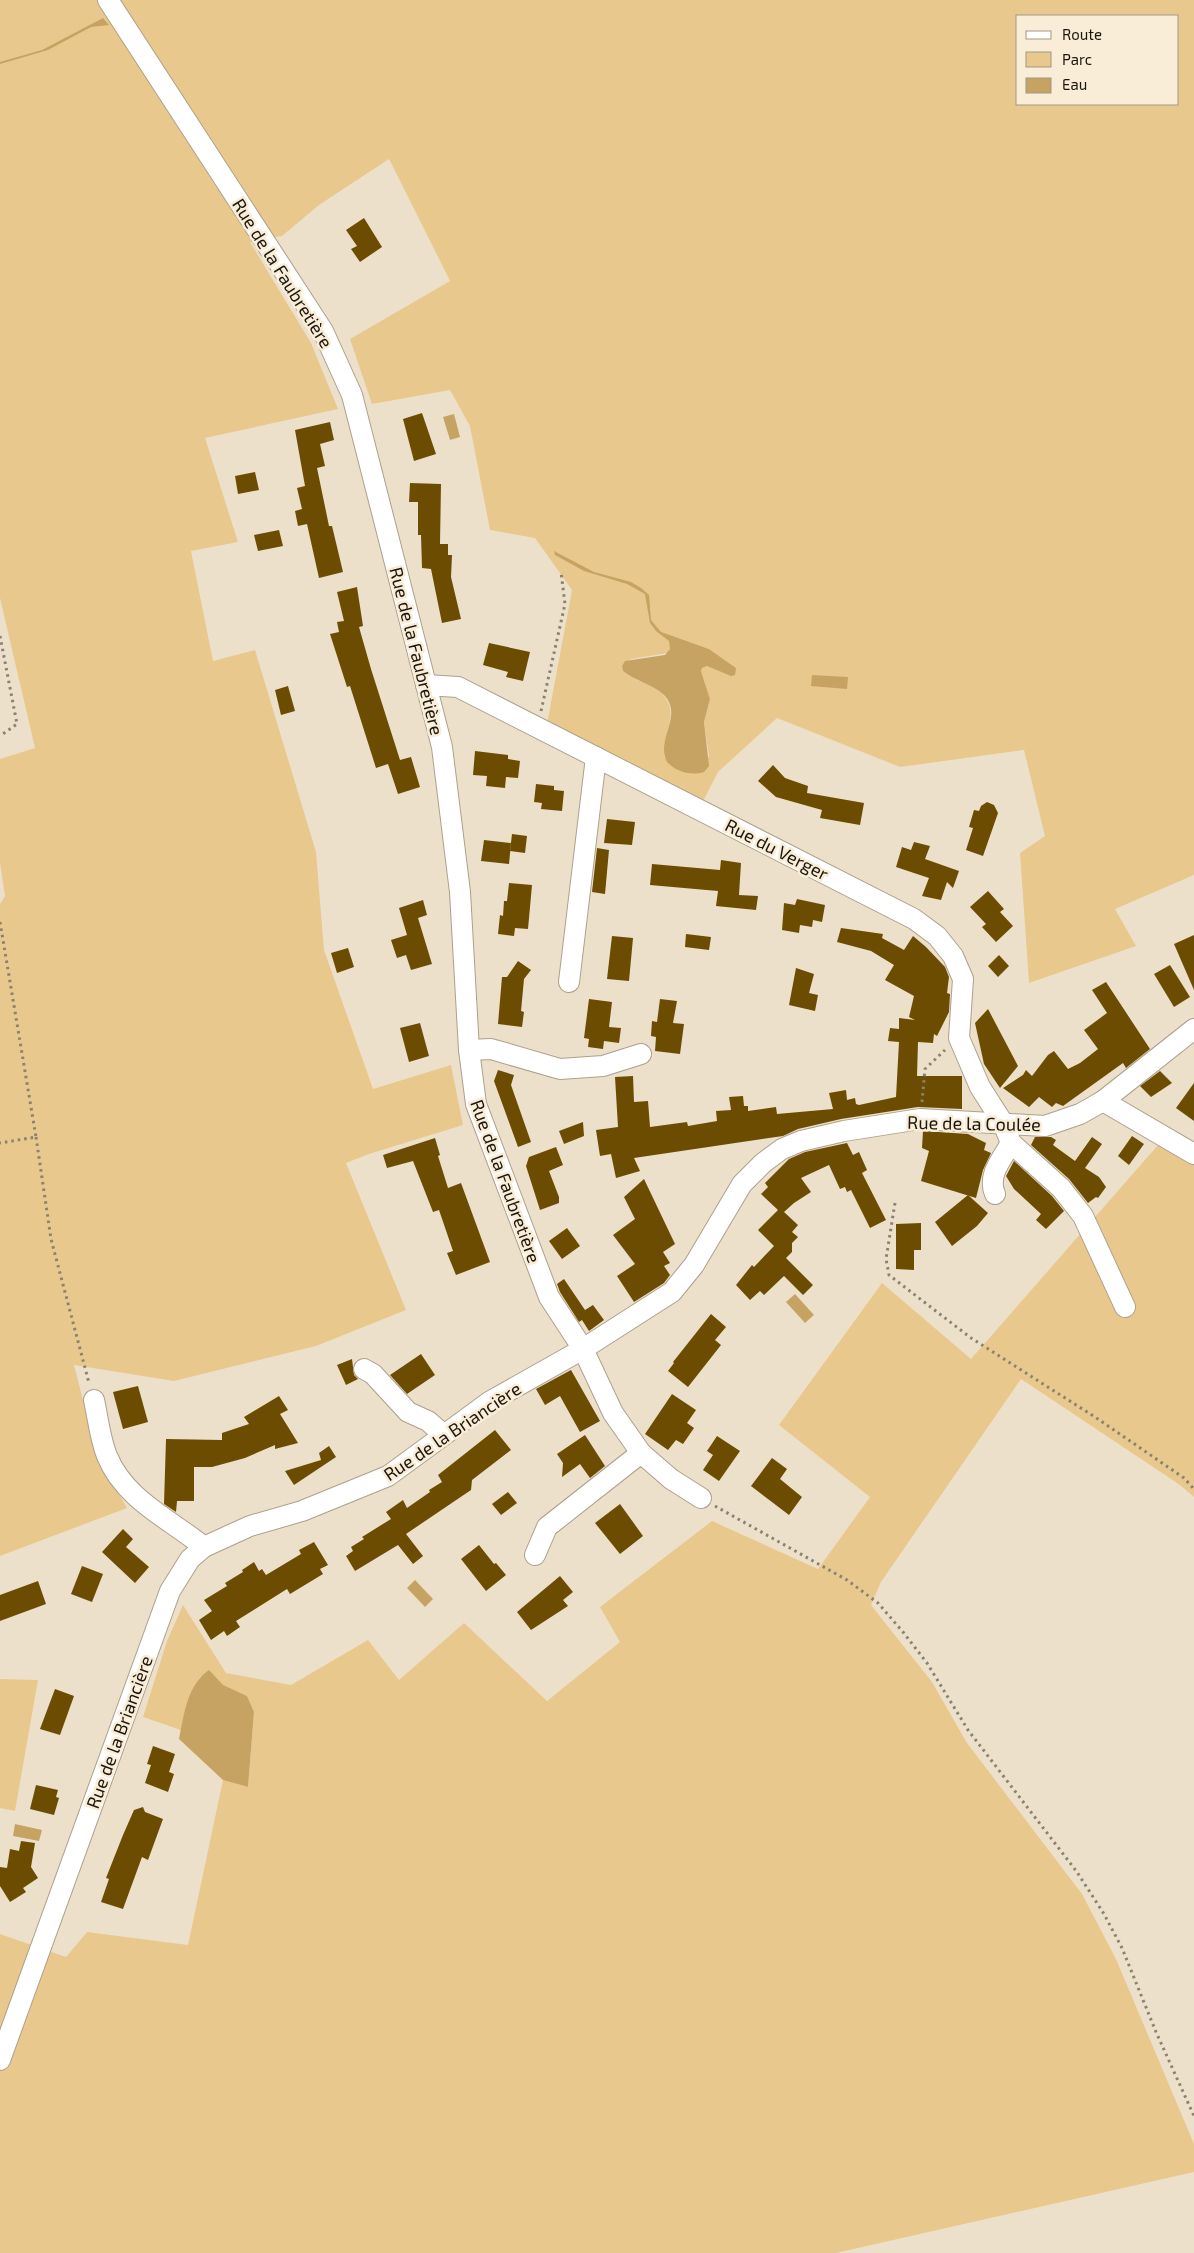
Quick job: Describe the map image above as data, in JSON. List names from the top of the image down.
{
  "streets": {
    "street": [
      "Rue de la Faubretière",
      "Rue du Verger",
      "Rue de la Coulée",
      "Rue de la Briancière"
    ]
  },
  "crossings": [
    ["Rue de la Faubretière", "Rue du Verger"],
    ["Rue de la Faubretière", "Rue de la Briancière"],
    ["Rue du Verger", "Rue de la Coulée"],
    ["Rue de la Coulée", "Rue de la Briancière"]
  ],
  "legend": ["Route", "Parc", "Eau"]
}
